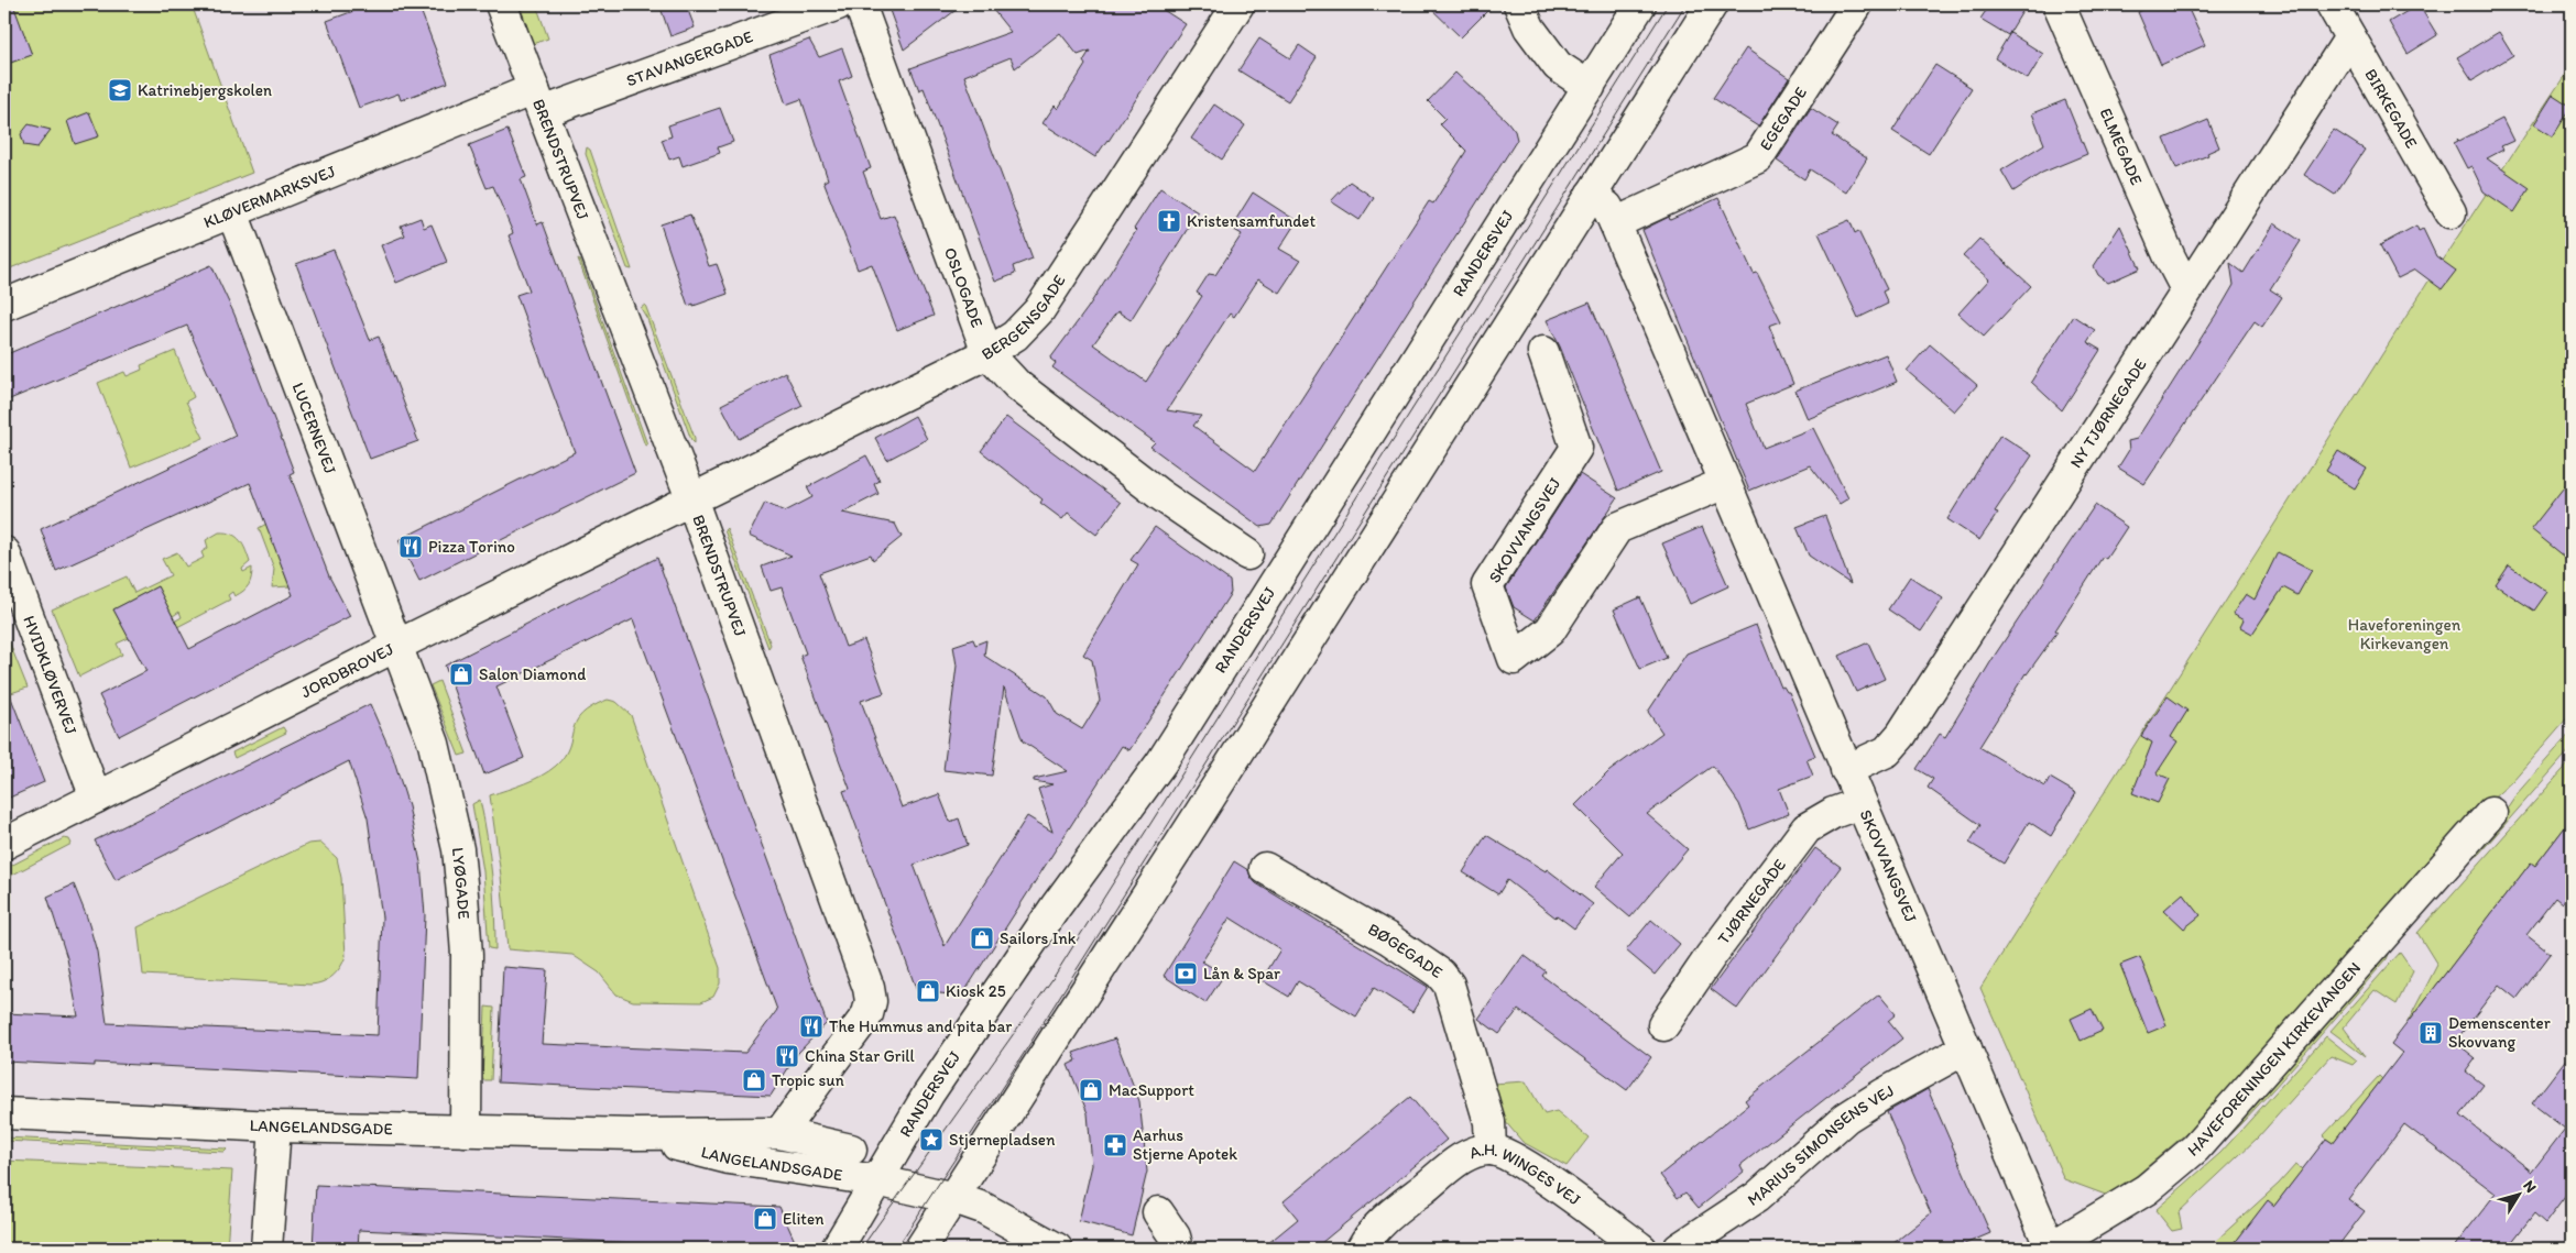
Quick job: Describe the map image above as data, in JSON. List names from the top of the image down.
{
  "streets": {
    "street": [
      "STAVANGERGADE",
      "BIRKEGADE",
      "EGEGADE",
      "ELMEGADE",
      "BRENDSTRUPVEJ",
      "KLØVERMARKSVEJ",
      "RANDERSVEJ",
      "OSLOGADE",
      "BERGENSGADE",
      "NY TJØRNEGADE",
      "LUCERNEVEJ",
      "SKOVVANGSVEJ",
      "JORDBROVEJ",
      "HVIDKLØVERVEJ",
      "LYØGADE",
      "TJØRNEGADE",
      "BØGEGADE",
      "HAVEFORENINGEN KIRKEVANGEN",
      "LANGELANDSGADE",
      "MARIUS SIMONSENS VEJ",
      "A.H. WINGES VEJ"
    ]
  },
  "crossings": [
    ["STAVANGERGADE", "BRENDSTRUPVEJ"],
    ["STAVANGERGADE", "KLØVERMARKSVEJ"],
    ["BIRKEGADE", "NY TJØRNEGADE"],
    ["EGEGADE", "SKOVVANGSVEJ"],
    ["ELMEGADE", "NY TJØRNEGADE"],
    ["BRENDSTRUPVEJ", "KLØVERMARKSVEJ"],
    ["BRENDSTRUPVEJ", "BERGENSGADE"],
    ["BRENDSTRUPVEJ", "JORDBROVEJ"],
    ["BRENDSTRUPVEJ", "LANGELANDSGADE"],
    ["KLØVERMARKSVEJ", "LUCERNEVEJ"],
    ["RANDERSVEJ", "LANGELANDSGADE"],
    ["OSLOGADE", "BERGENSGADE"],
    ["BERGENSGADE", "JORDBROVEJ"],
    ["NY TJØRNEGADE", "SKOVVANGSVEJ"],
    ["LUCERNEVEJ", "JORDBROVEJ"],
    ["LUCERNEVEJ", "LYØGADE"],
    ["SKOVVANGSVEJ", "TJØRNEGADE"],
    ["SKOVVANGSVEJ", "HAVEFORENINGEN KIRKEVANGEN"],
    ["SKOVVANGSVEJ", "MARIUS SIMONSENS VEJ"],
    ["JORDBROVEJ", "HVIDKLØVERVEJ"],
    ["JORDBROVEJ", "LYØGADE"],
    ["LYØGADE", "LANGELANDSGADE"],
    ["BØGEGADE", "A.H. WINGES VEJ"]
  ],
  "parks": ["Haveforeningen Kirkevangen"],
  "places": {
    "school or university": ["Katrinebjergskolen"],
    "church": ["Kristensamfundet"],
    "restaurant": ["Pizza Torino", "The Hummus and pita bar", "China Star Grill"],
    "shop": [
      "Salon Diamond",
      "Sailors Ink",
      "Kiosk 25",
      "Tropic sun",
      "MacSupport",
      "Eliten"
    ],
    "bank": ["Lån & Spar"],
    "building": ["Demenscenter Skovvang"],
    "place": ["Stjernepladsen"],
    "pharmacy": ["Aarhus Stjerne Apotek"]
  },
  "north": "top right"
}
